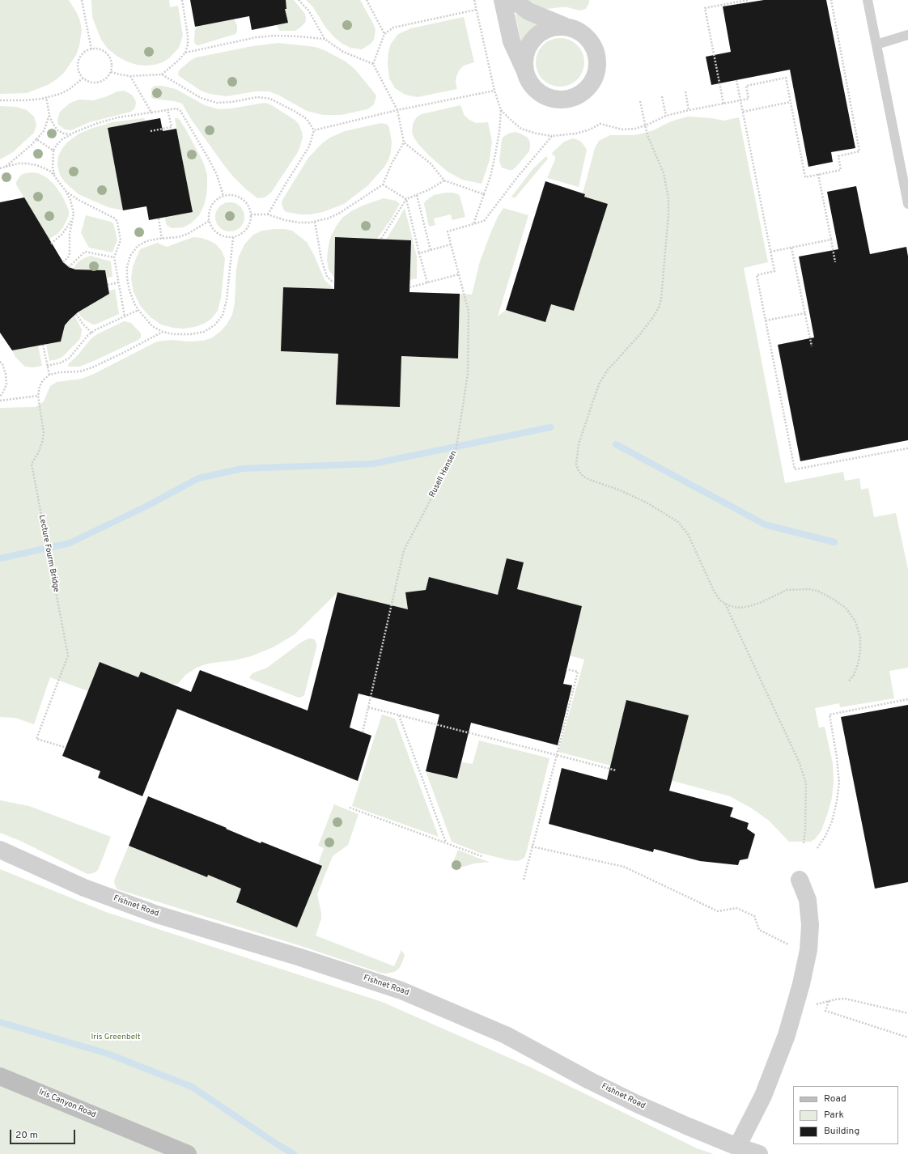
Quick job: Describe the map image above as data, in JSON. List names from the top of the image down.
{
  "streets": {
    "street": ["Fishnet Road", "Iris Canyon Road"],
    "path": ["Rusell Hansen", "Lecture Fourm Bridge"]
  },
  "parks": ["Iris Greenbelt"],
  "legend": ["Road", "Park", "Building"],
  "scale_bar": "20 m"
}
